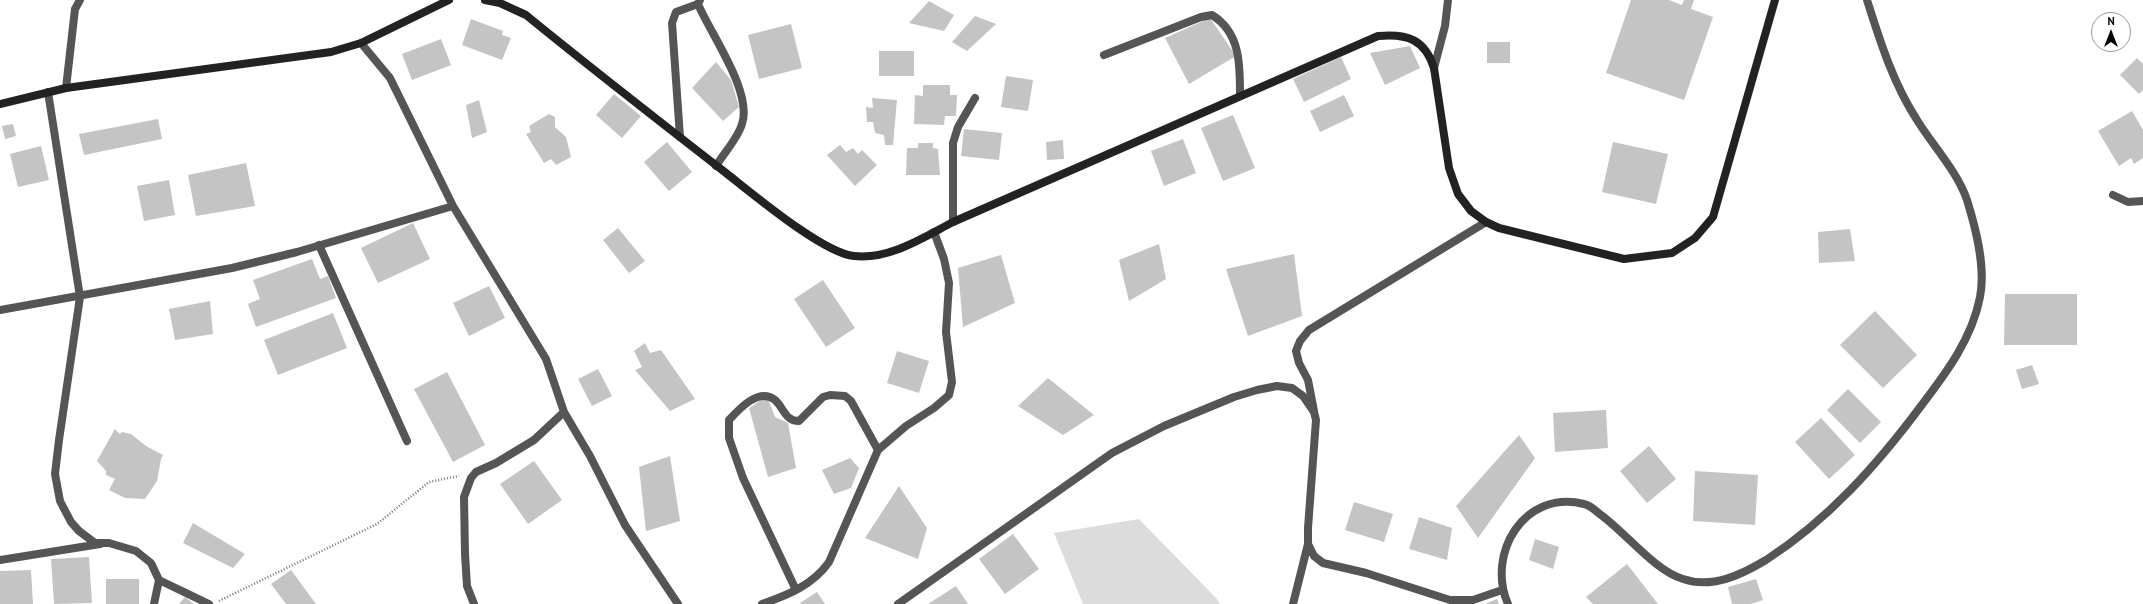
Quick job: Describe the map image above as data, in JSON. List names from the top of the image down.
{
  "north": "top"
}
